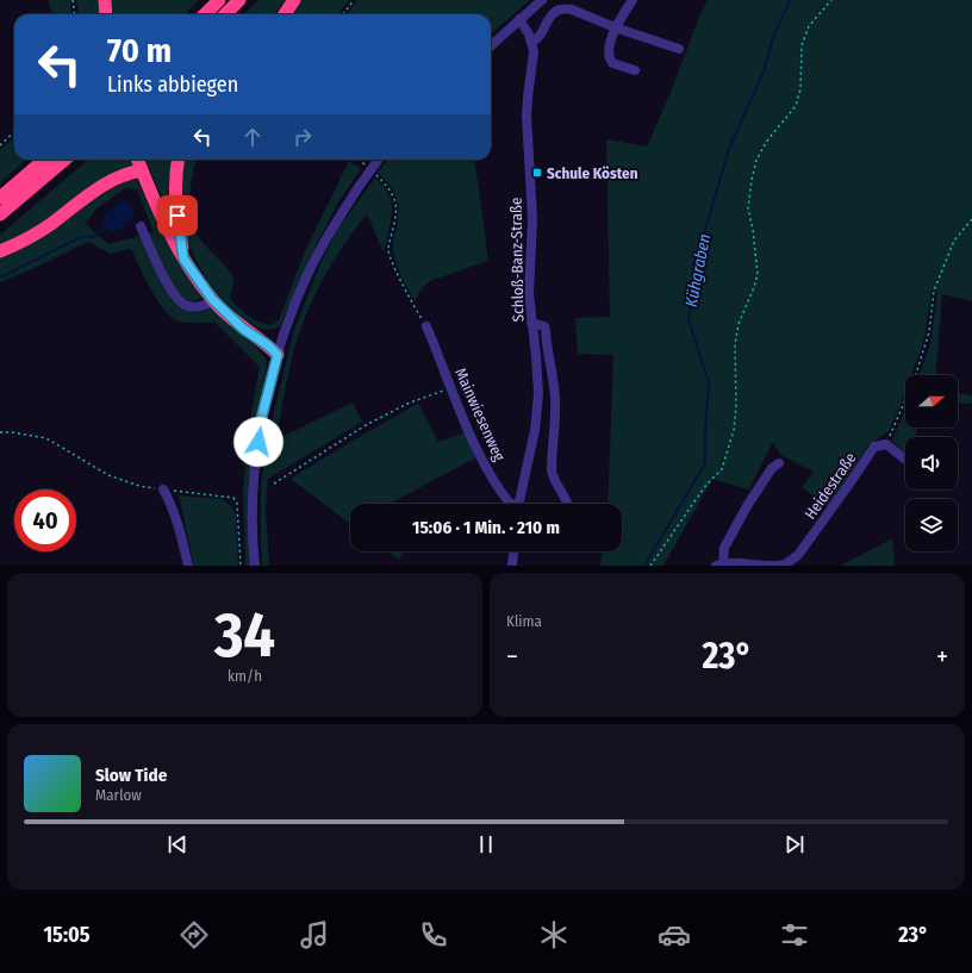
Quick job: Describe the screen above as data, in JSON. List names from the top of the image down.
{
  "streets": {
    "street": ["Schloß-Banz-Straße", "Mainwiesenweg", "Heidestraße"]
  },
  "water": ["Kühgraben"],
  "places": {
    "transit": ["Schule Kösten"]
  },
  "north": "right",
  "page": {
    "turn": ["70 m", "Links abbiegen"],
    "limit": "40",
    "trip": "15:06 · 1 Min. · 210 m",
    "tile": [
      ["34", "km/h"],
      "Klima"
    ],
    "heat": ["−", "23°", "+"],
    "song": ["Slow Tide", "Marlow"],
    "tabs": ["15:05", "23°"]
  }
}
